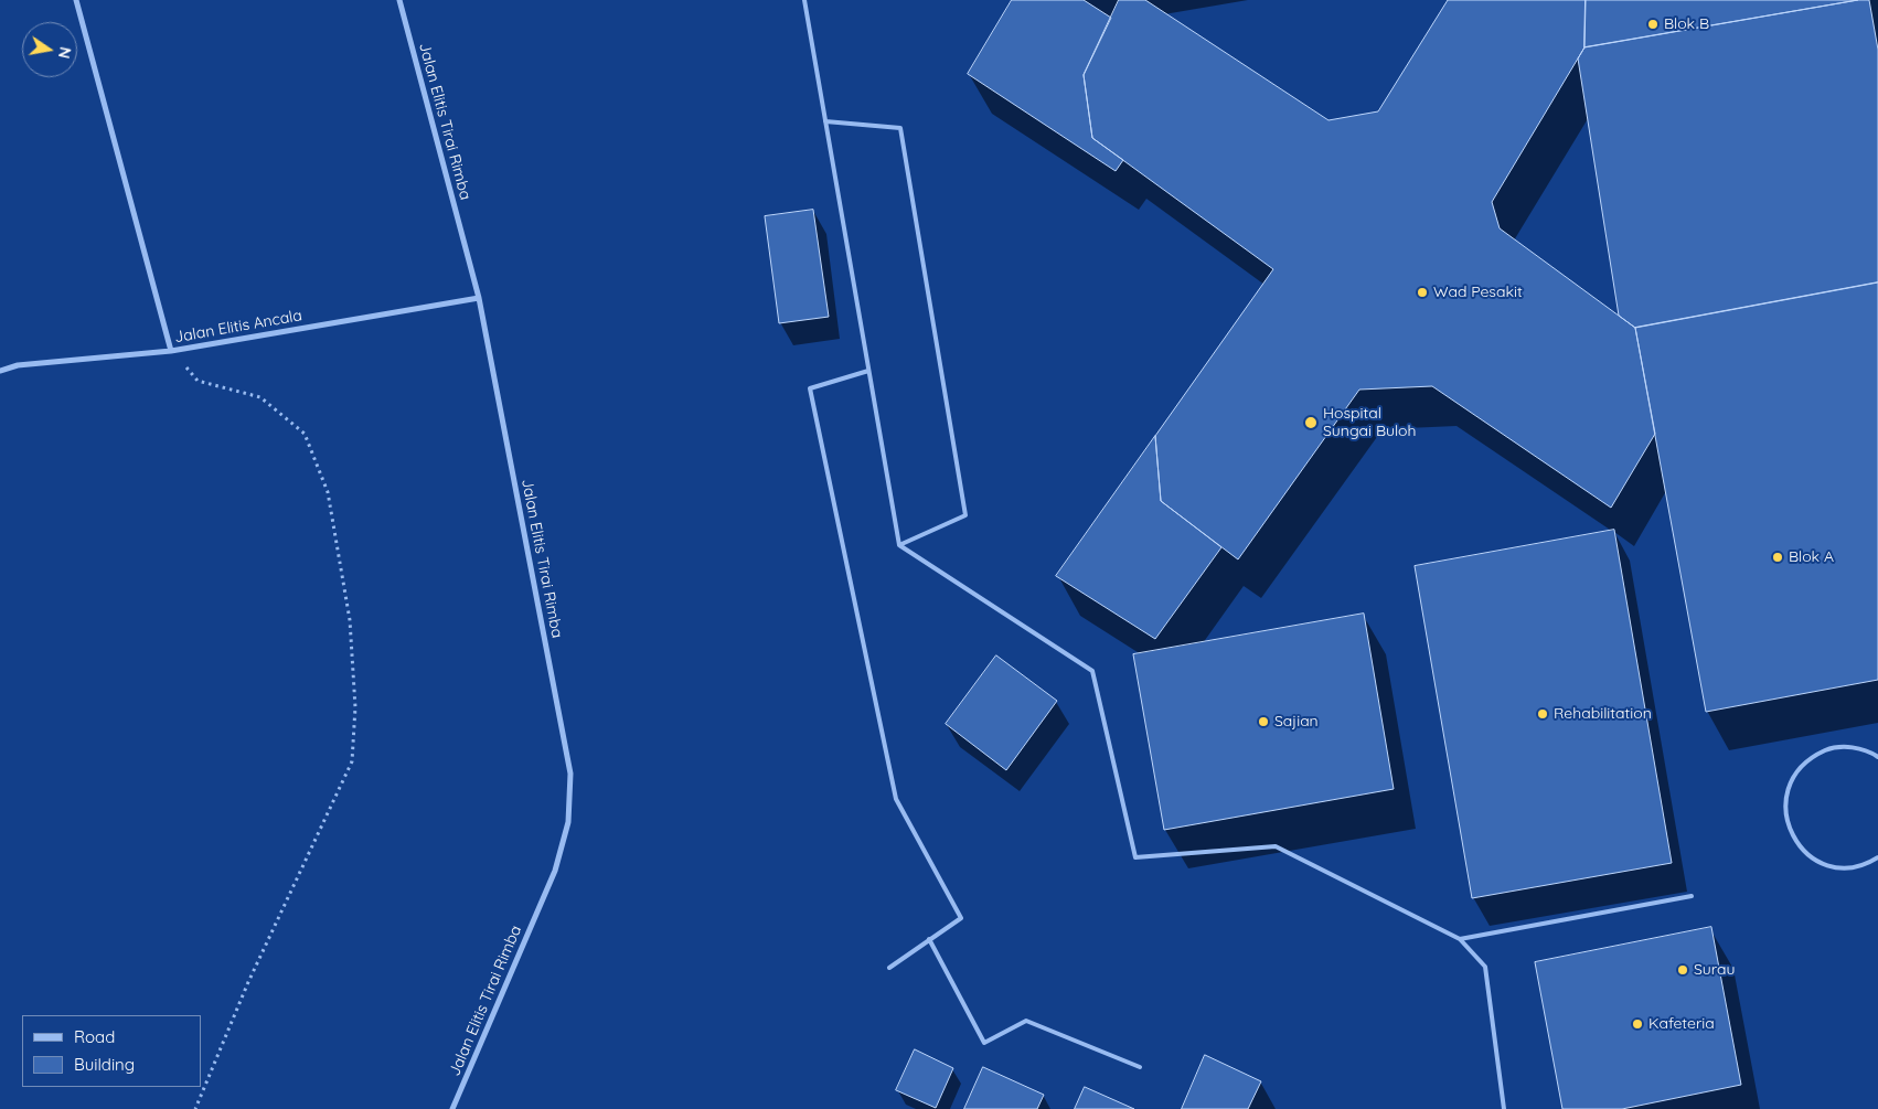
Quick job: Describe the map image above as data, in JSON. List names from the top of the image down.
{
  "streets": {
    "street": ["Jalan Elitis Tirai Rimba", "Jalan Elitis Ancala"]
  },
  "crossings": [
    ["Jalan Elitis Tirai Rimba", "Jalan Elitis Ancala"]
  ],
  "places": [
    "Blok B",
    "Wad Pesakit",
    "Hospital Sungai Buloh",
    "Blok A",
    "Rehabilitation",
    "Sajian",
    "Surau",
    "Kafeteria"
  ],
  "legend": ["Road", "Building"],
  "north": "right"
}
